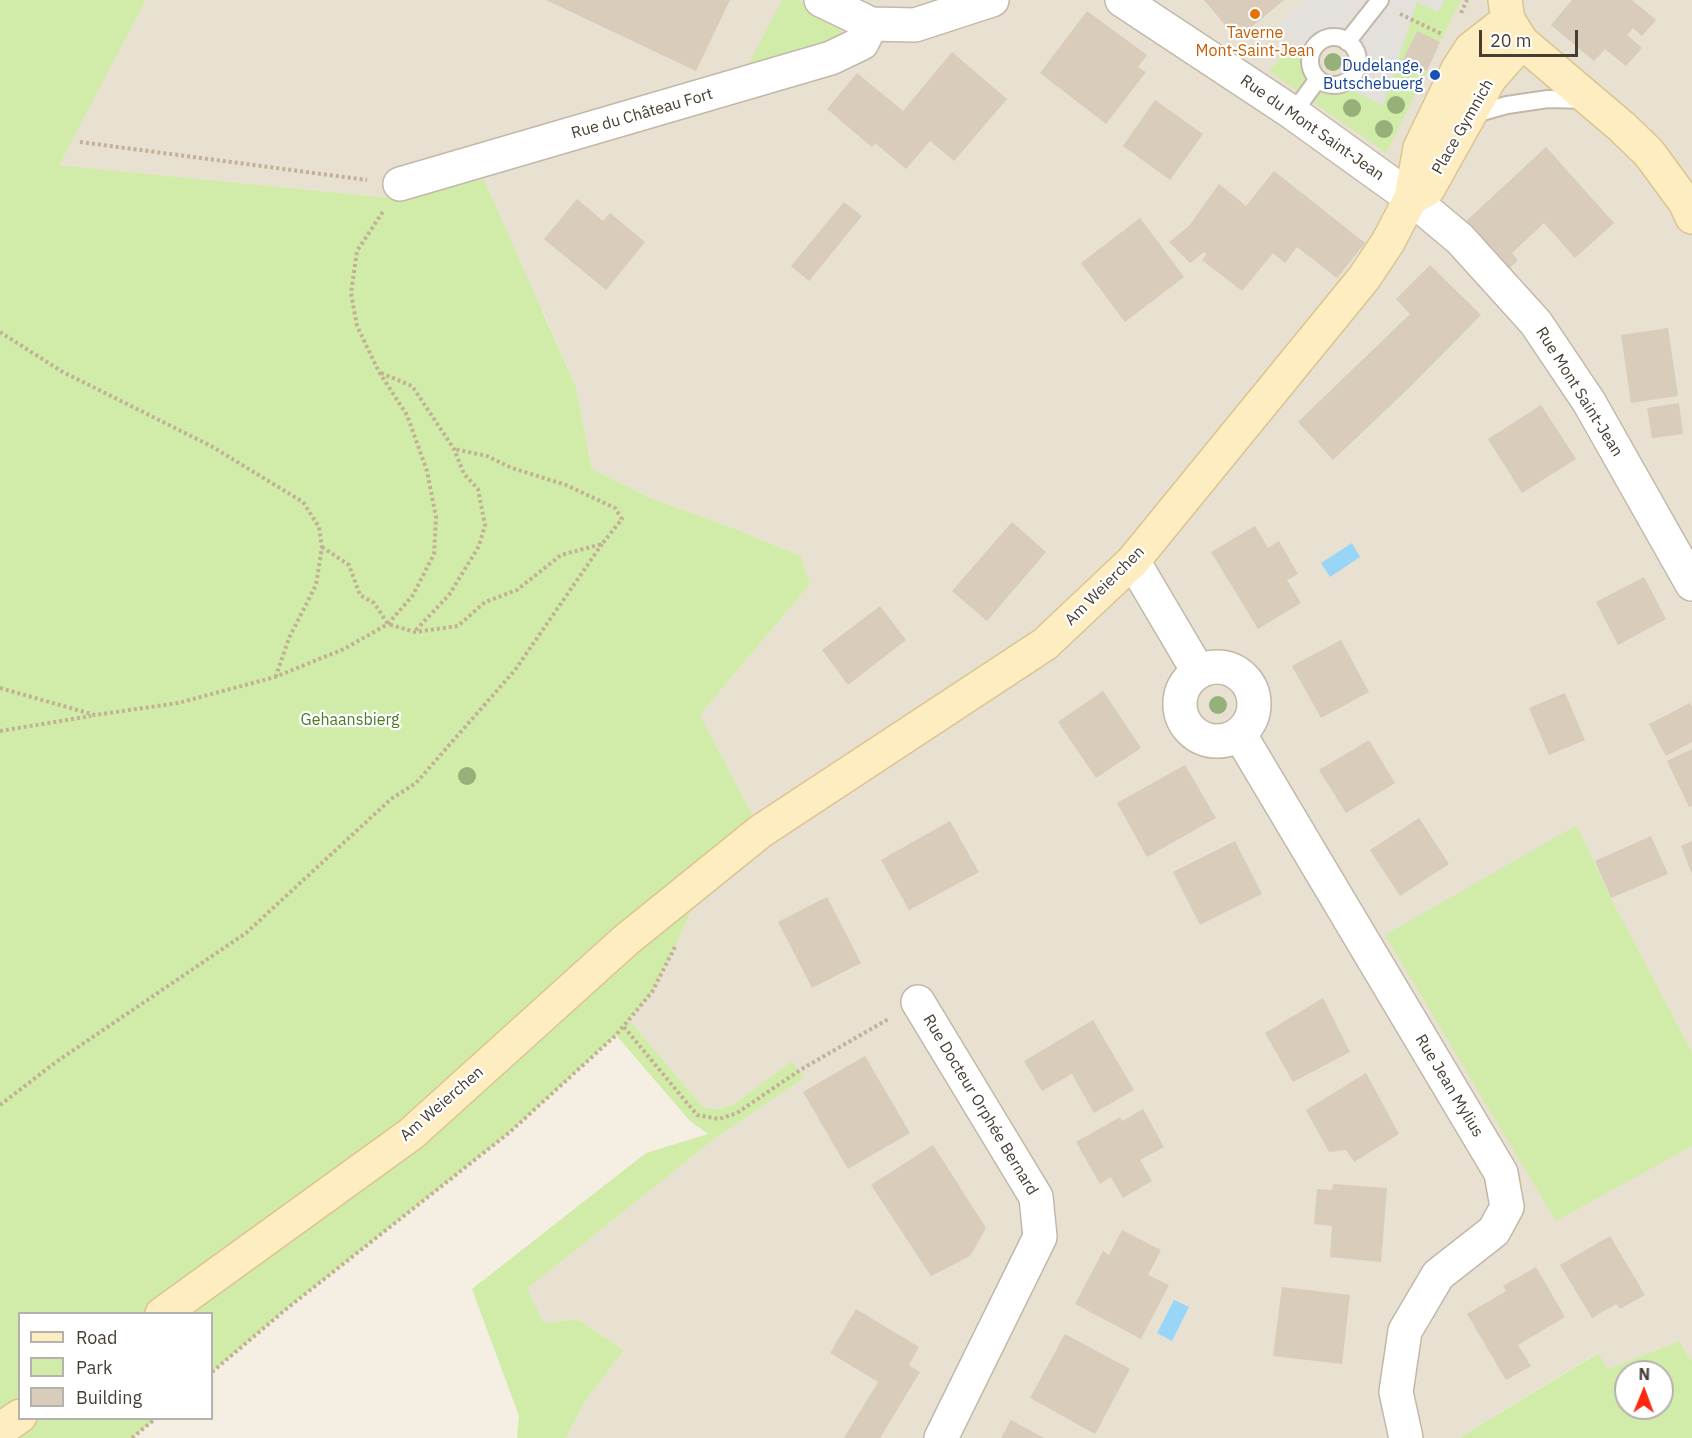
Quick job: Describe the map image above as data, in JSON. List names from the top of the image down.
{
  "streets": {
    "main road": ["Place Gymnich", "Am Weierchen"],
    "street": [
      "Rue du Château Fort",
      "Rue du Mont Saint-Jean",
      "Rue Mont Saint-Jean",
      "Rue Jean Mylius",
      "Rue Docteur Orphée Bernard"
    ]
  },
  "crossings": [
    ["Place Gymnich", "Rue du Mont Saint-Jean"],
    ["Place Gymnich", "Rue Mont Saint-Jean"],
    ["Place Gymnich", "Am Weierchen"],
    ["Rue du Mont Saint-Jean", "Rue Mont Saint-Jean"],
    ["Rue du Mont Saint-Jean", "Am Weierchen"],
    ["Rue Mont Saint-Jean", "Am Weierchen"]
  ],
  "parks": ["Gehaansbierg"],
  "places": ["Taverne Mont-Saint-Jean", "Dudelange, Butschebuerg"],
  "legend": ["Road", "Park", "Building"],
  "scale_bar": "20 m",
  "north": "top"
}
